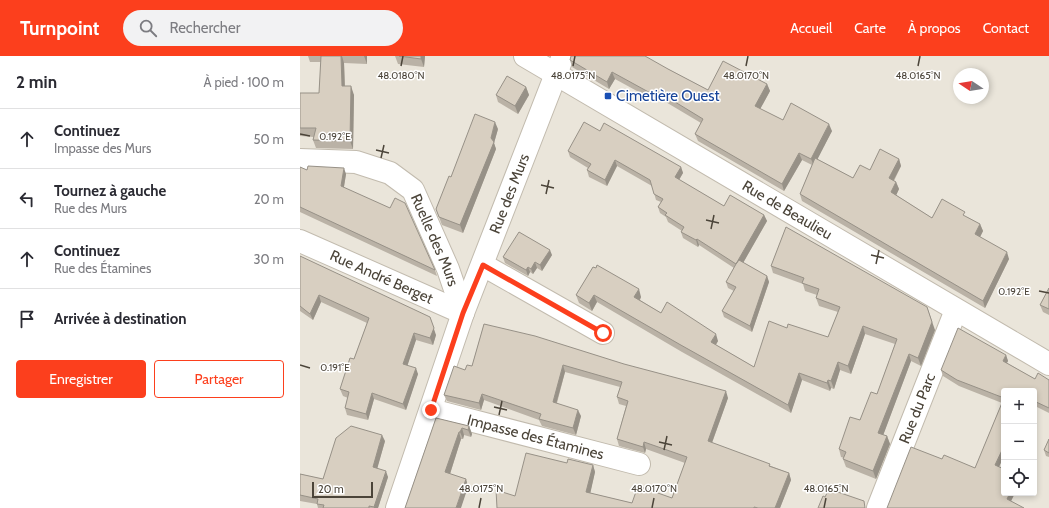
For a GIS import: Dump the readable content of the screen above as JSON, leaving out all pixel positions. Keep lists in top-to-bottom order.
{
  "streets": {
    "street": [
      "Rue des Murs",
      "Rue de Beaulieu",
      "Ruelle des Murs",
      "Rue André Berget",
      "Rue du Parc",
      "Impasse des Étamines"
    ]
  },
  "crossings": [
    ["Rue des Murs", "Rue de Beaulieu"],
    ["Rue des Murs", "Ruelle des Murs"],
    ["Rue des Murs", "Rue André Berget"],
    ["Rue des Murs", "Impasse des Étamines"],
    ["Rue de Beaulieu", "Rue du Parc"],
    ["Ruelle des Murs", "Rue André Berget"]
  ],
  "places": {
    "transit": ["Cimetière Ouest"]
  },
  "scale_bar": "20 m",
  "north": "left",
  "page": {
    "header": "Turnpoint",
    "search": "Rechercher",
    "nav": [
      "Accueil",
      "Carte",
      "À propos",
      "Contact"
    ],
    "heading": ["2 min", "À pied · 100 m"],
    "list": [
      ["Continuez", "Impasse des Murs", "50 m"],
      ["Tournez à gauche", "Rue des Murs", "20 m"],
      ["Continuez", "Rue des Étamines", "30 m"],
      "Arrivée à destination"
    ],
    "buttons": ["Enregistrer", "Partager"],
    "map_buttons": ["+", "−"],
    "scale": "20 m"
  },
  "coordinates": [
    "48.0180°N",
    "48.0175°N",
    "48.0170°N",
    "48.0165°N",
    "0.192°E",
    "0.191°E"
  ]
}
